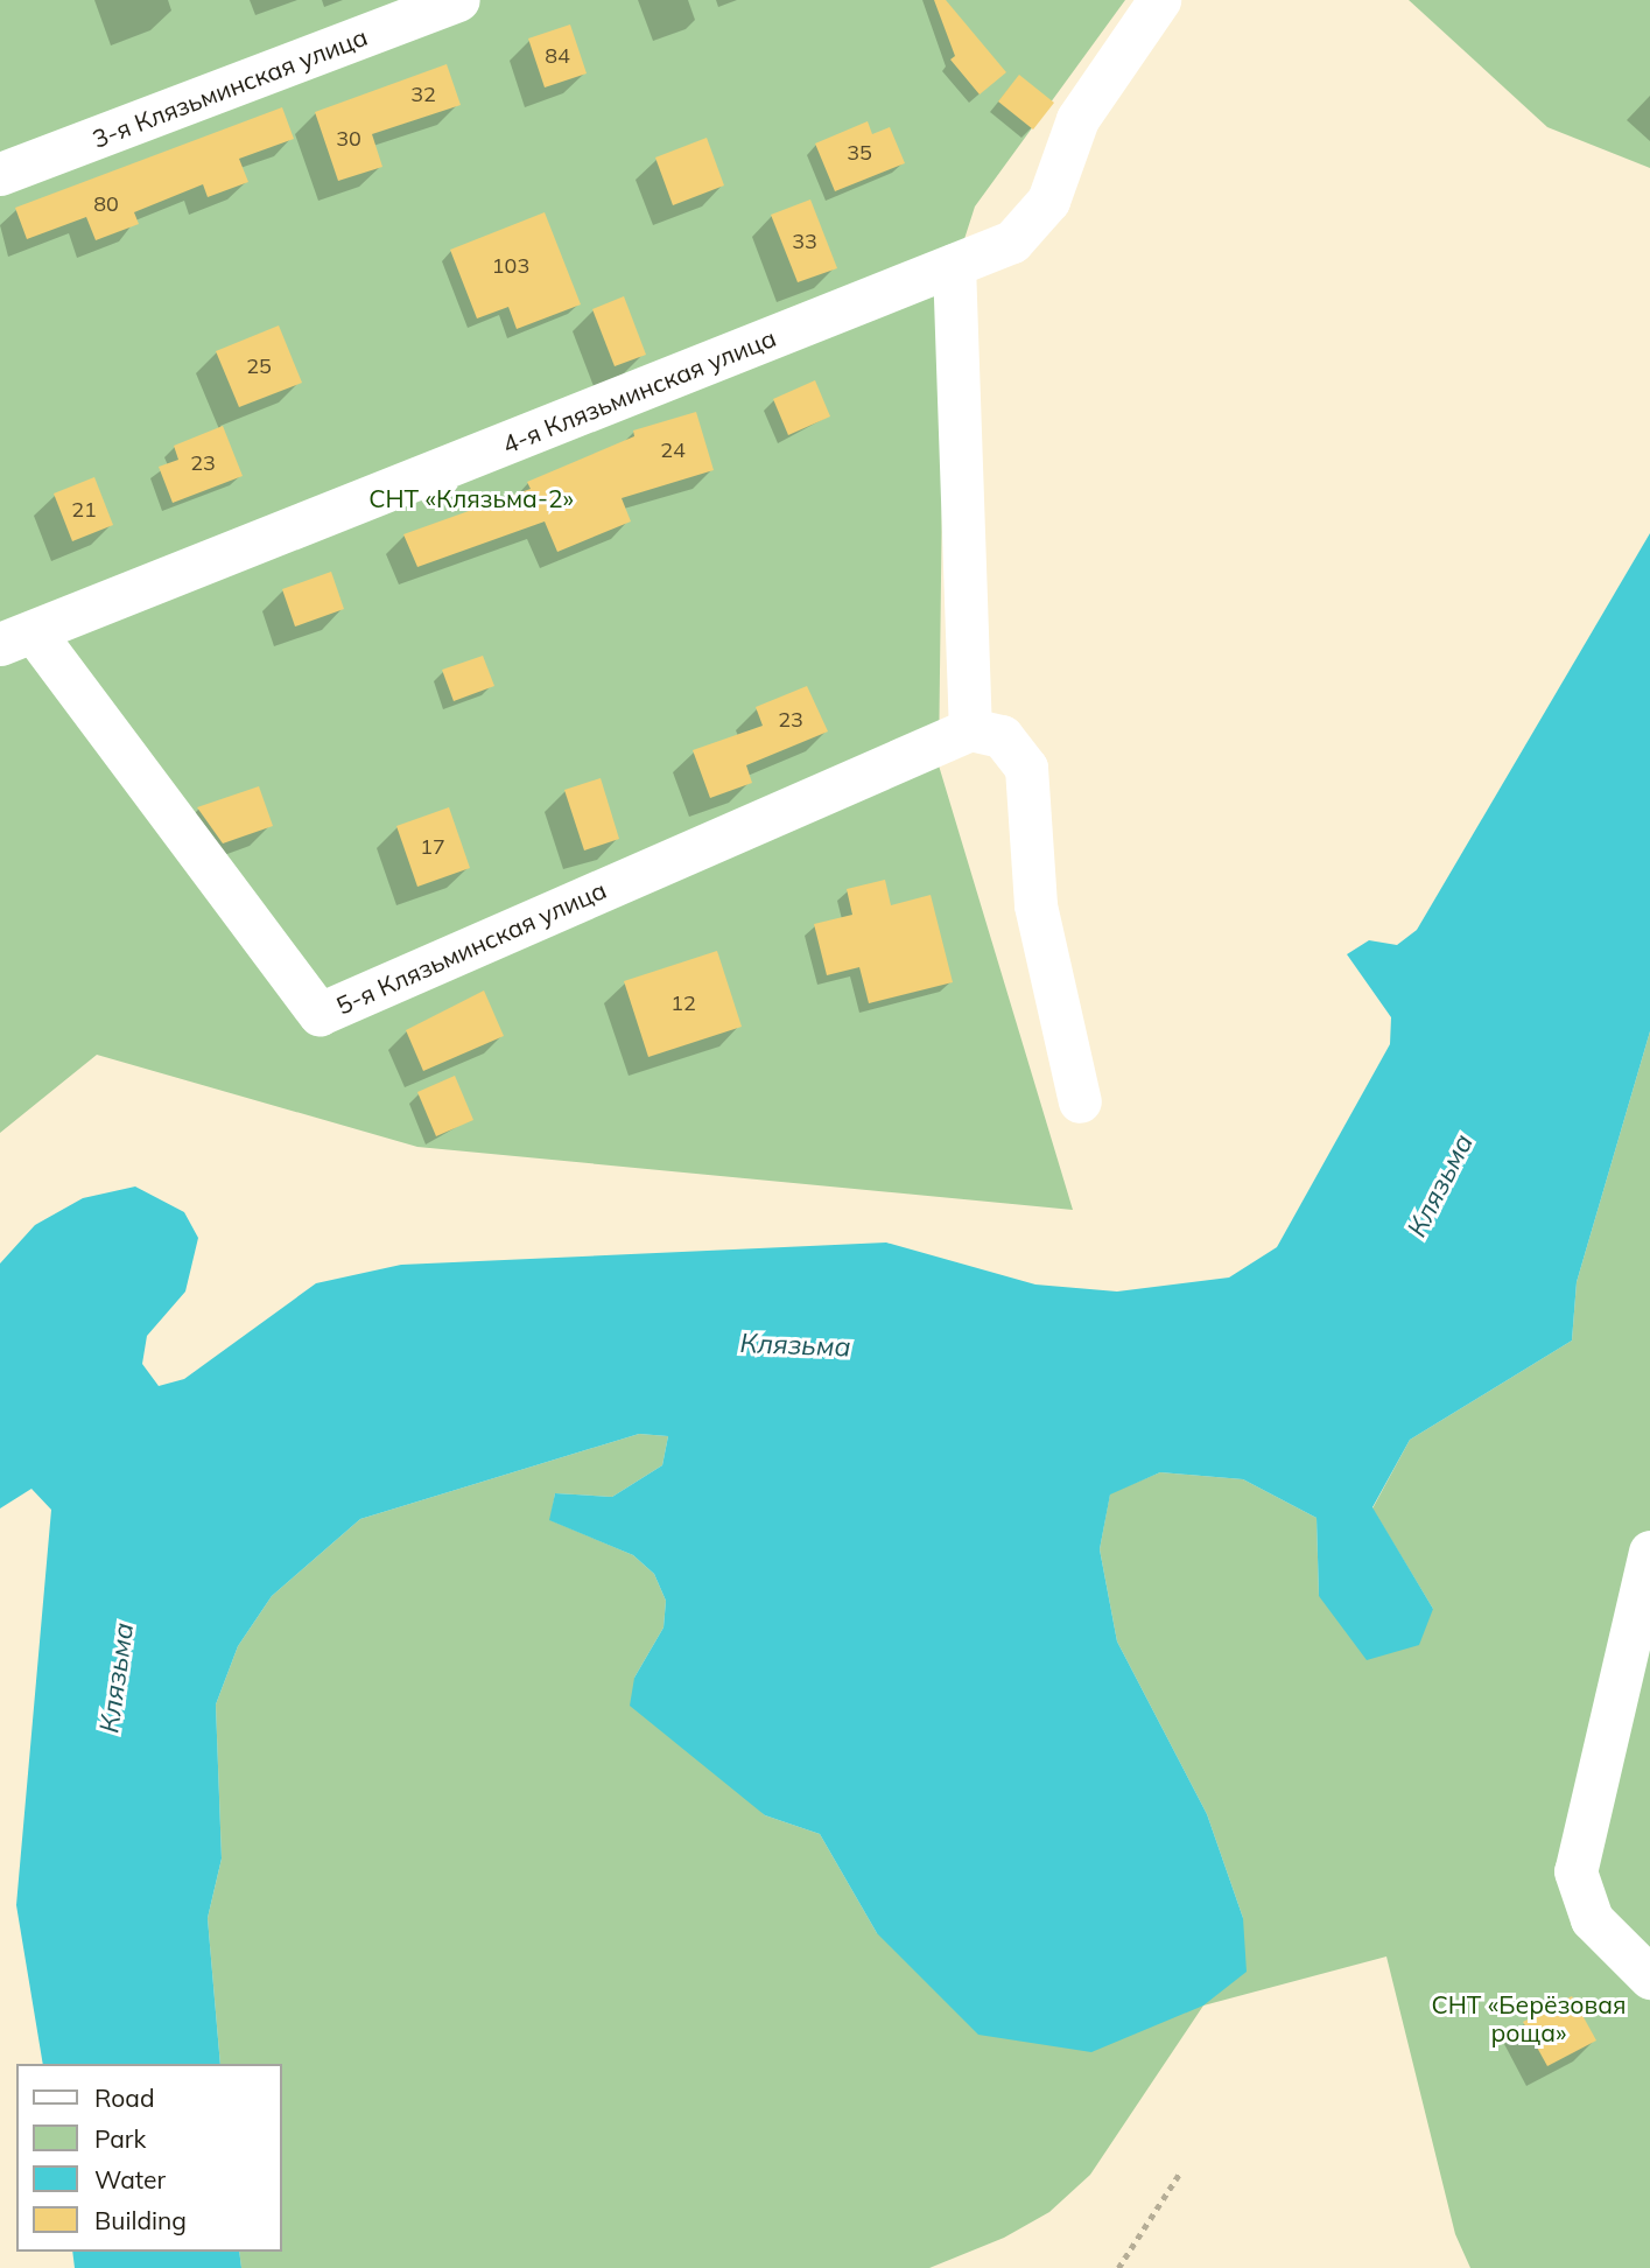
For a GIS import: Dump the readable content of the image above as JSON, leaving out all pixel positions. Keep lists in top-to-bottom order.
{
  "streets": {
    "street": ["3-я Клязьминская улица", "4-я Клязьминская улица", "5-я Клязьминская улица"]
  },
  "crossings": [
    ["4-я Клязьминская улица", "5-я Клязьминская улица"]
  ],
  "water": ["Клязьма"],
  "parks": ["СНТ «Клязьма-2»", "СНТ «Берёзовая роща»"],
  "house_numbers": [
    "84",
    "32",
    "30",
    "35",
    "80",
    "33",
    "103",
    "25",
    "24",
    "23",
    "21",
    "23",
    "17",
    "12"
  ],
  "legend": [
    "Road",
    "Park",
    "Water",
    "Building"
  ]
}
